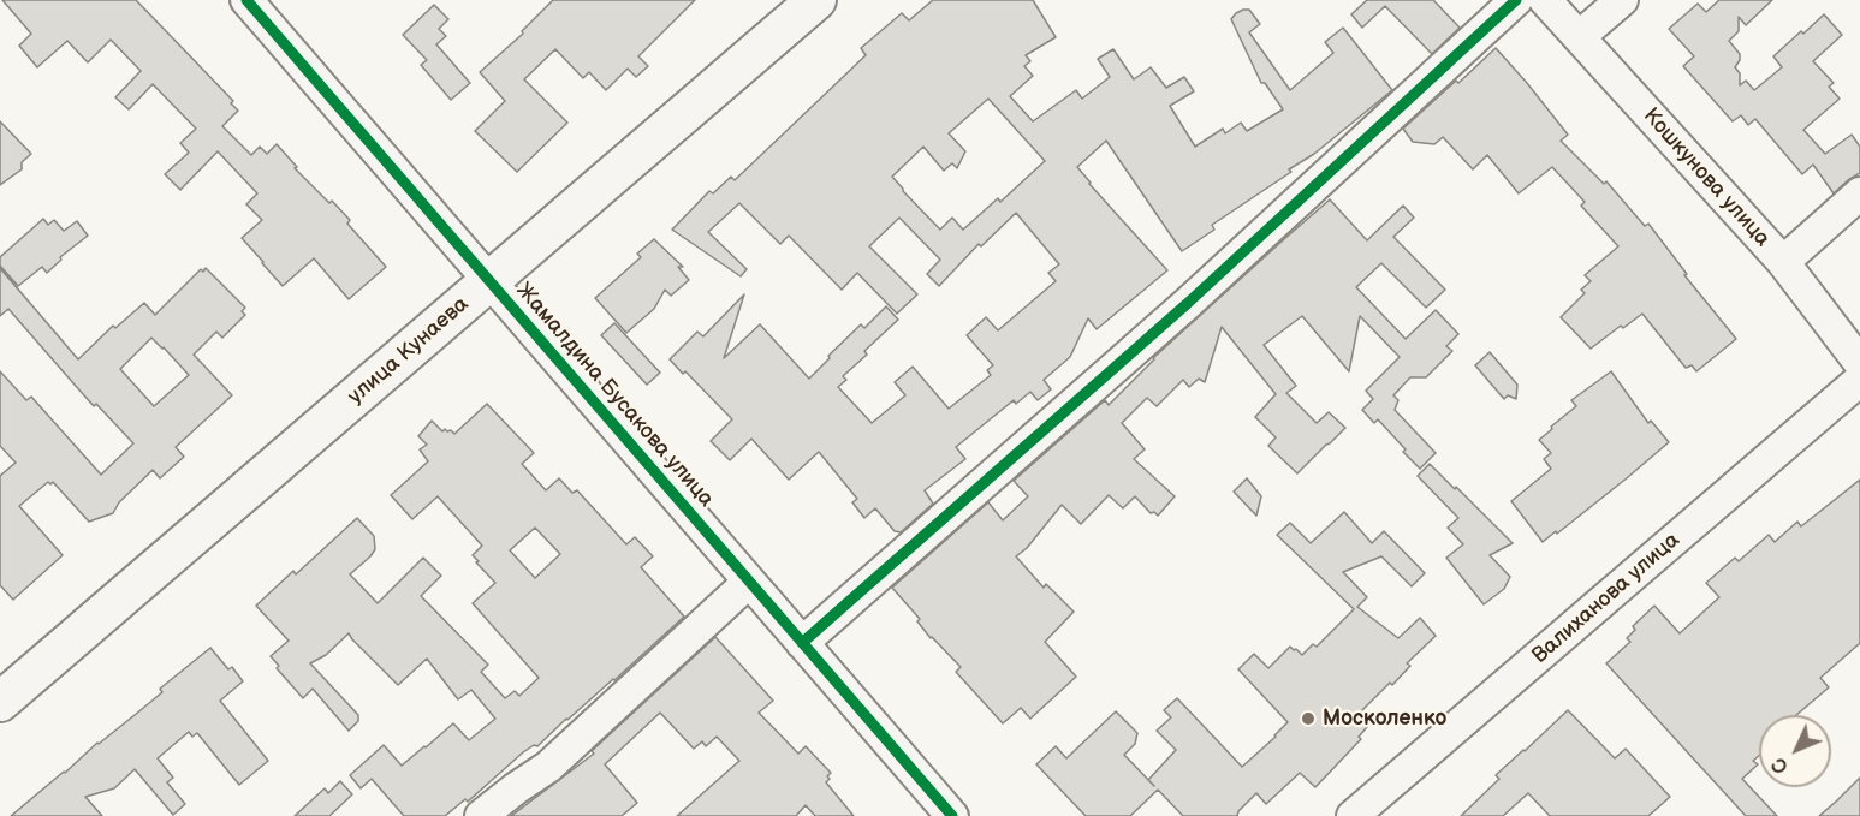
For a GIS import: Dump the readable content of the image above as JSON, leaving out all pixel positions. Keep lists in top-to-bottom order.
{
  "streets": {
    "main road": ["улица Кунаева"],
    "street": ["Кошкунова улица", "Жамалдина Бусакова улица", "Валиханова улица"]
  },
  "crossings": [
    ["улица Кунаева", "Жамалдина Бусакова улица"]
  ],
  "places": ["Москоленко"],
  "north": "bottom left"
}
